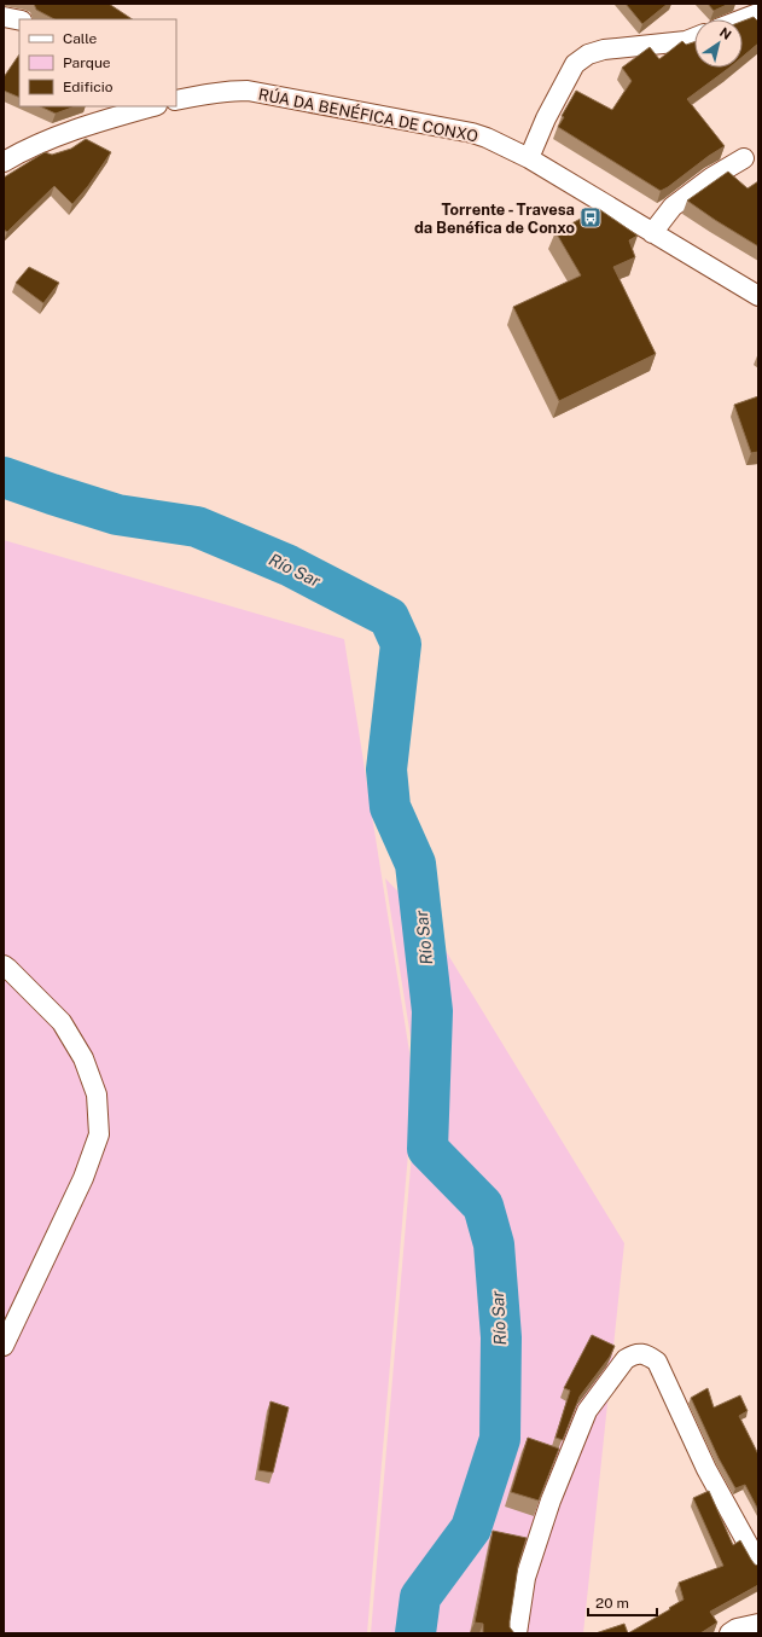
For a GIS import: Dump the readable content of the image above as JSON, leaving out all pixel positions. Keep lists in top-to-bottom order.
{
  "streets": {
    "street": ["RÚA DA BENÉFICA DE CONXO"]
  },
  "water": ["Río Sar"],
  "places": {
    "bus stop": ["Torrente - Travesa da Benéfica de Conxo"]
  },
  "legend": ["Calle", "Parque", "Edificio"],
  "scale_bar": "20 m",
  "north": "top right"
}
